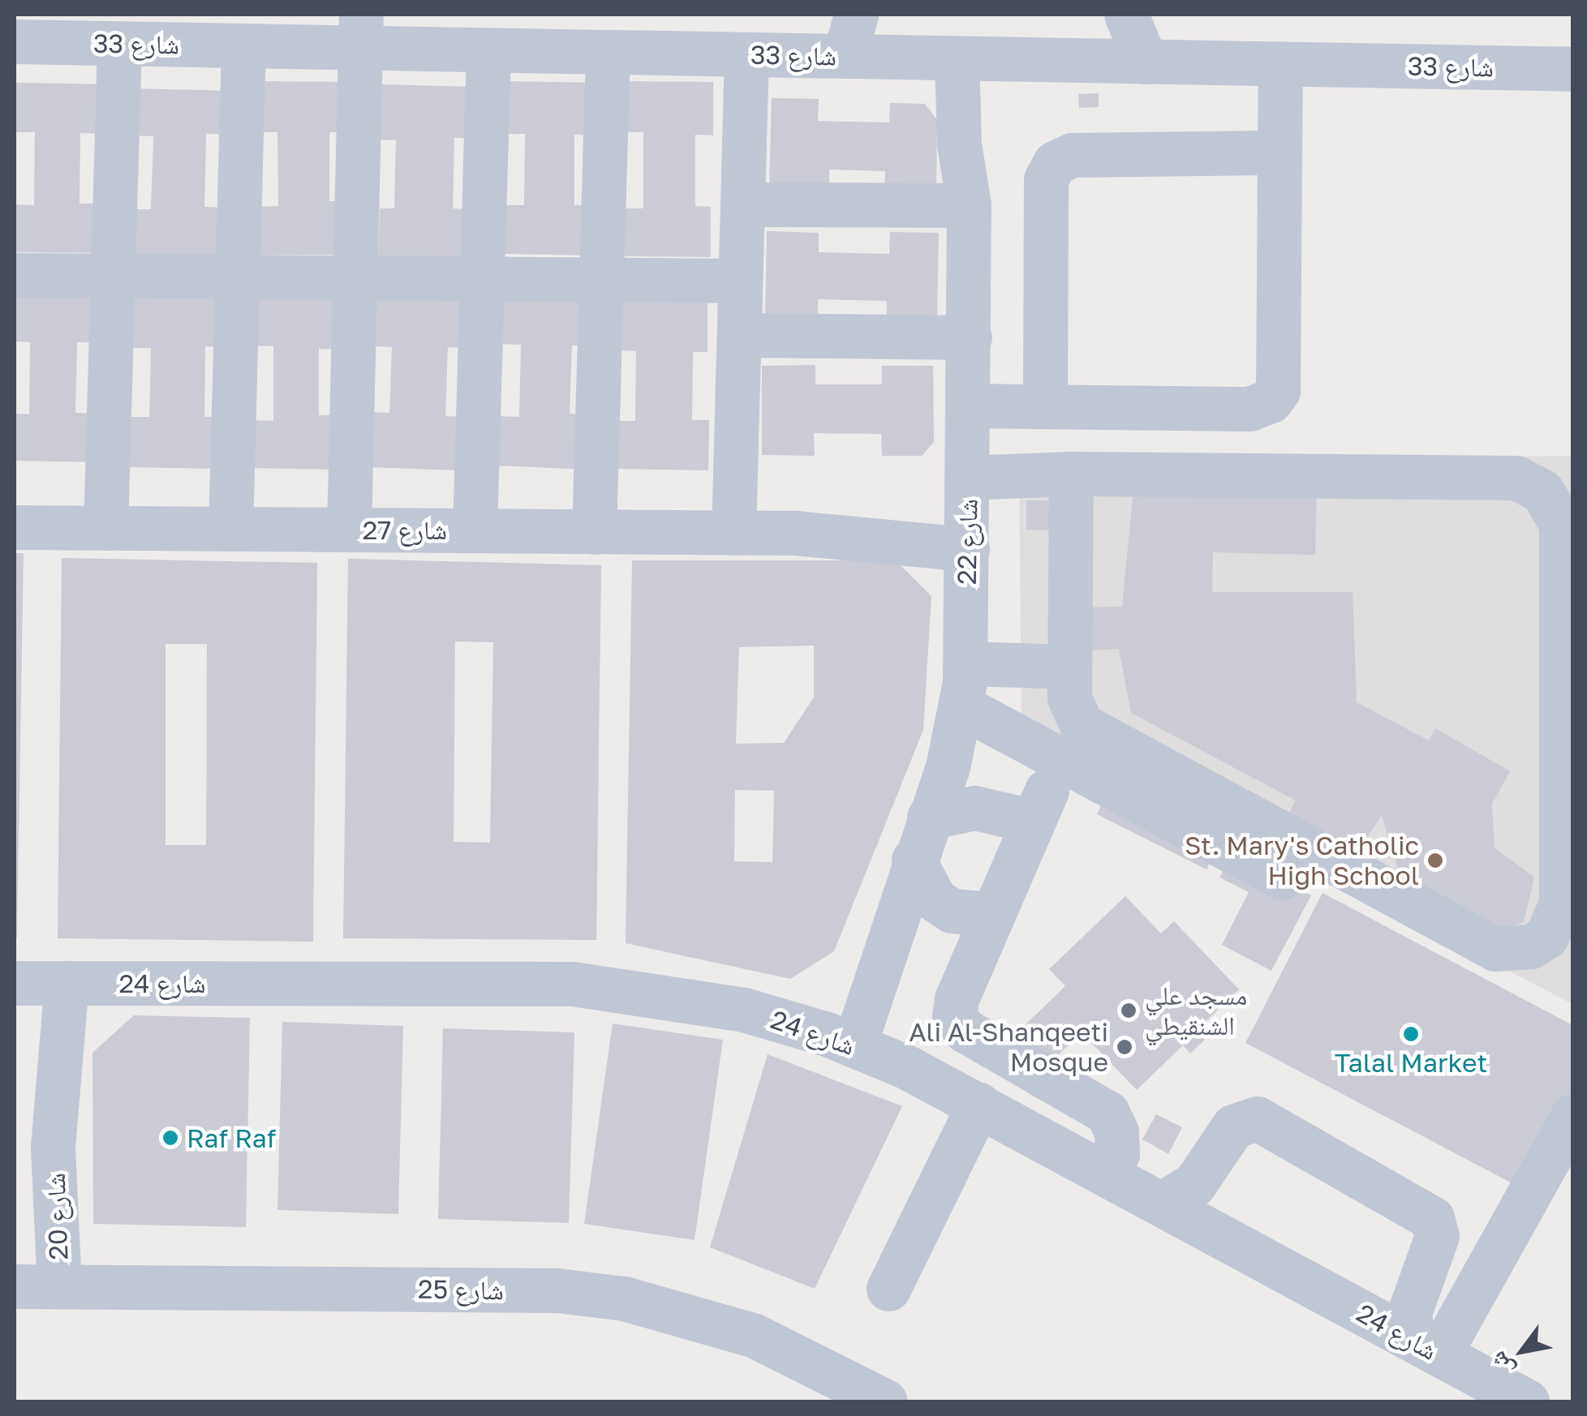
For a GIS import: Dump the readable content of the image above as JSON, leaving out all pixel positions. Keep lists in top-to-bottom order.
{
  "streets": {
    "street": [
      "شارع 33",
      "شارع 27",
      "شارع 22",
      "شارع 24",
      "شارع 20",
      "شارع 25"
    ]
  },
  "crossings": [
    ["شارع 33", "شارع 22"],
    ["شارع 27", "شارع 22"],
    ["شارع 22", "شارع 24"],
    ["شارع 24", "شارع 20"],
    ["شارع 20", "شارع 25"]
  ],
  "places": [
    "St. Mary's Catholic High School",
    "مسجد علي الشنقيطي",
    "Talal Market",
    "Ali Al-Shanqeeti Mosque",
    "Raf Raf"
  ],
  "north": "bottom left"
}
